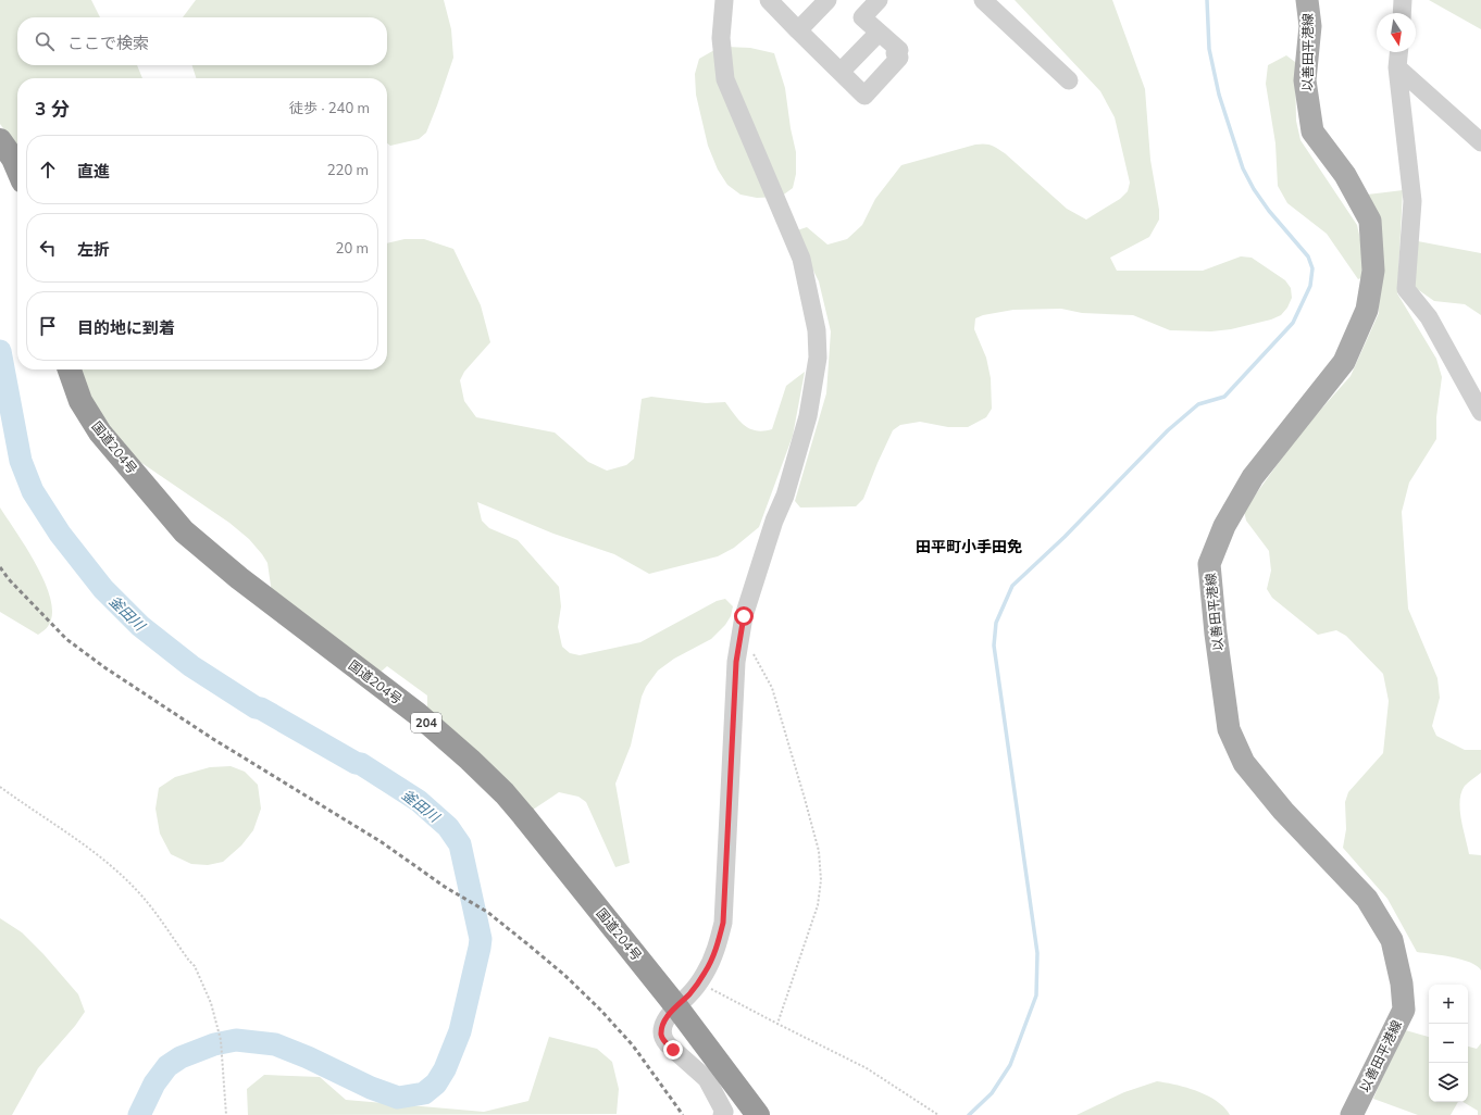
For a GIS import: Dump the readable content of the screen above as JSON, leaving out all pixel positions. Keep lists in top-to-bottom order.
{
  "streets": {
    "highway": ["国道204号", "204"],
    "main road": ["以善田平港線"]
  },
  "districts": ["田平町小手田免"],
  "water": ["釜田川"],
  "north": "bottom",
  "page": {
    "search": "ここで検索",
    "heading": ["3 分", "徒歩 · 240 m"],
    "list": [
      ["直進", "220 m"],
      ["左折", "20 m"],
      "目的地に到着"
    ],
    "map_buttons": ["+", "−"]
  }
}
